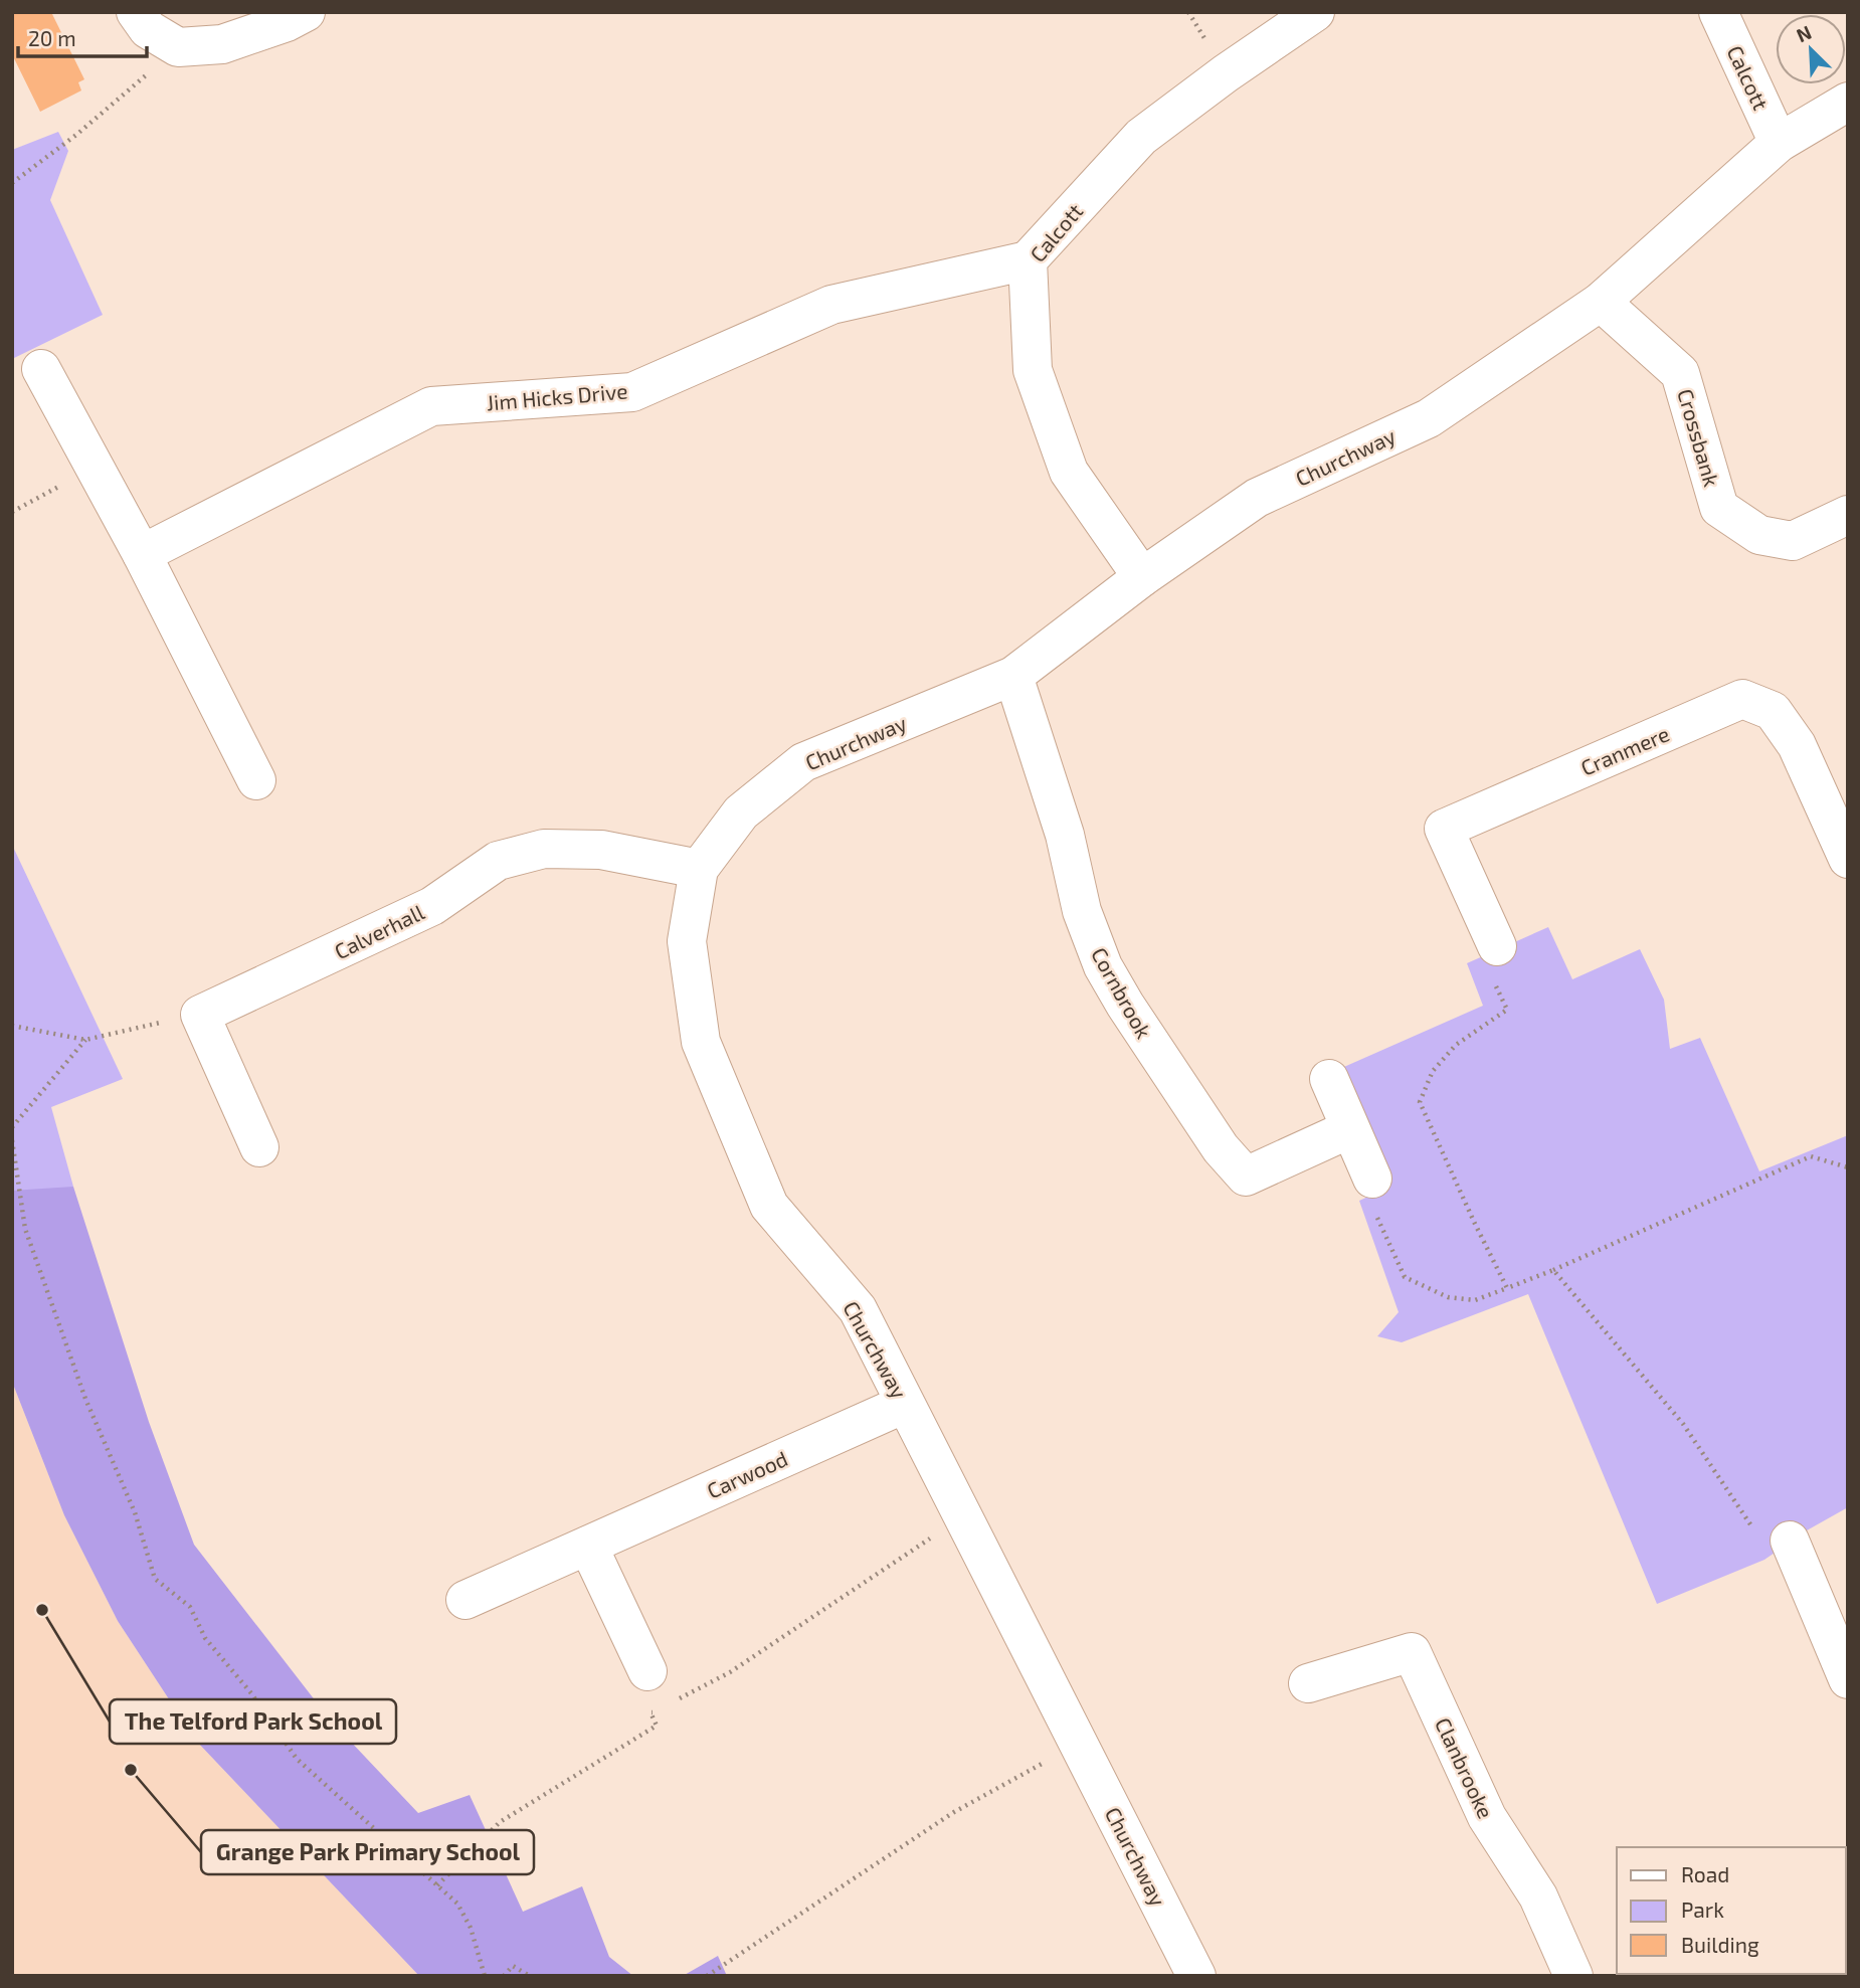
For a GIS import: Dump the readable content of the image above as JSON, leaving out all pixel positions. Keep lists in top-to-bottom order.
{
  "streets": {
    "street": [
      "Calcott",
      "Jim Hicks Drive",
      "Crossbank",
      "Churchway",
      "Cranmere",
      "Calverhall",
      "Cornbrook",
      "Carwood",
      "Clanbrooke"
    ]
  },
  "crossings": [
    ["Calcott", "Jim Hicks Drive"],
    ["Calcott", "Churchway"],
    ["Crossbank", "Churchway"],
    ["Churchway", "Calverhall"],
    ["Churchway", "Cornbrook"],
    ["Churchway", "Carwood"]
  ],
  "places": ["The Telford Park School", "Grange Park Primary School"],
  "legend": ["Road", "Park", "Building"],
  "scale_bar": "20 m",
  "north": "top left"
}
